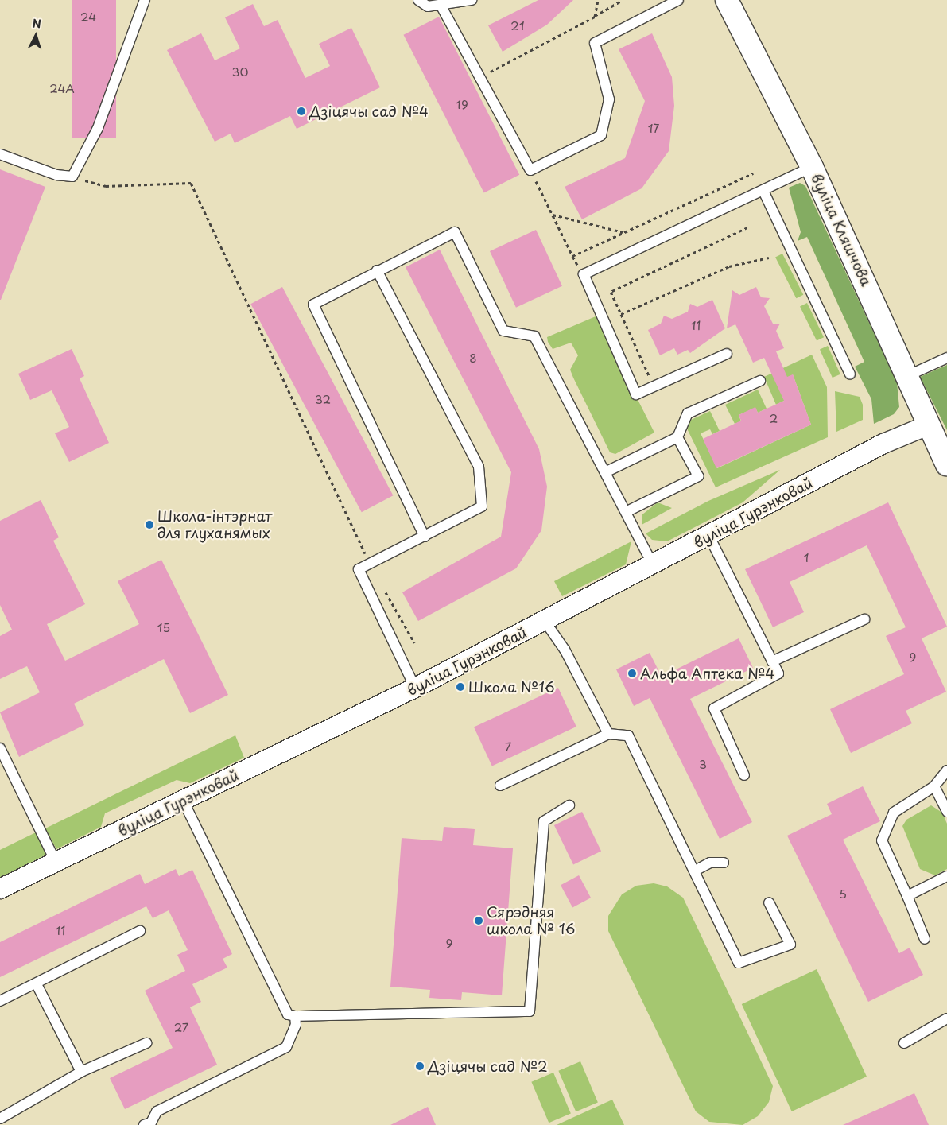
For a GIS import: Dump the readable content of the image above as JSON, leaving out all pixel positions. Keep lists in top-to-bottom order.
{
  "streets": {
    "street": ["вуліца Кляшчова", "вуліца Гурэнковай"]
  },
  "crossings": [
    ["вуліца Кляшчова", "вуліца Гурэнковай"]
  ],
  "places": [
    "Дзіцячы сад №4",
    "Школа-інтэрнат для глуханямых",
    "Альфа Аптека №4",
    "Школа №16",
    "Сярэдняя школа № 16",
    "Дзіцячы сад №2"
  ],
  "house_numbers": [
    "24",
    "21",
    "30",
    "24А",
    "19",
    "17",
    "11",
    "8",
    "32",
    "2",
    "1",
    "15",
    "9",
    "7",
    "3",
    "5",
    "11",
    "9",
    "27"
  ],
  "north": "top"
}
